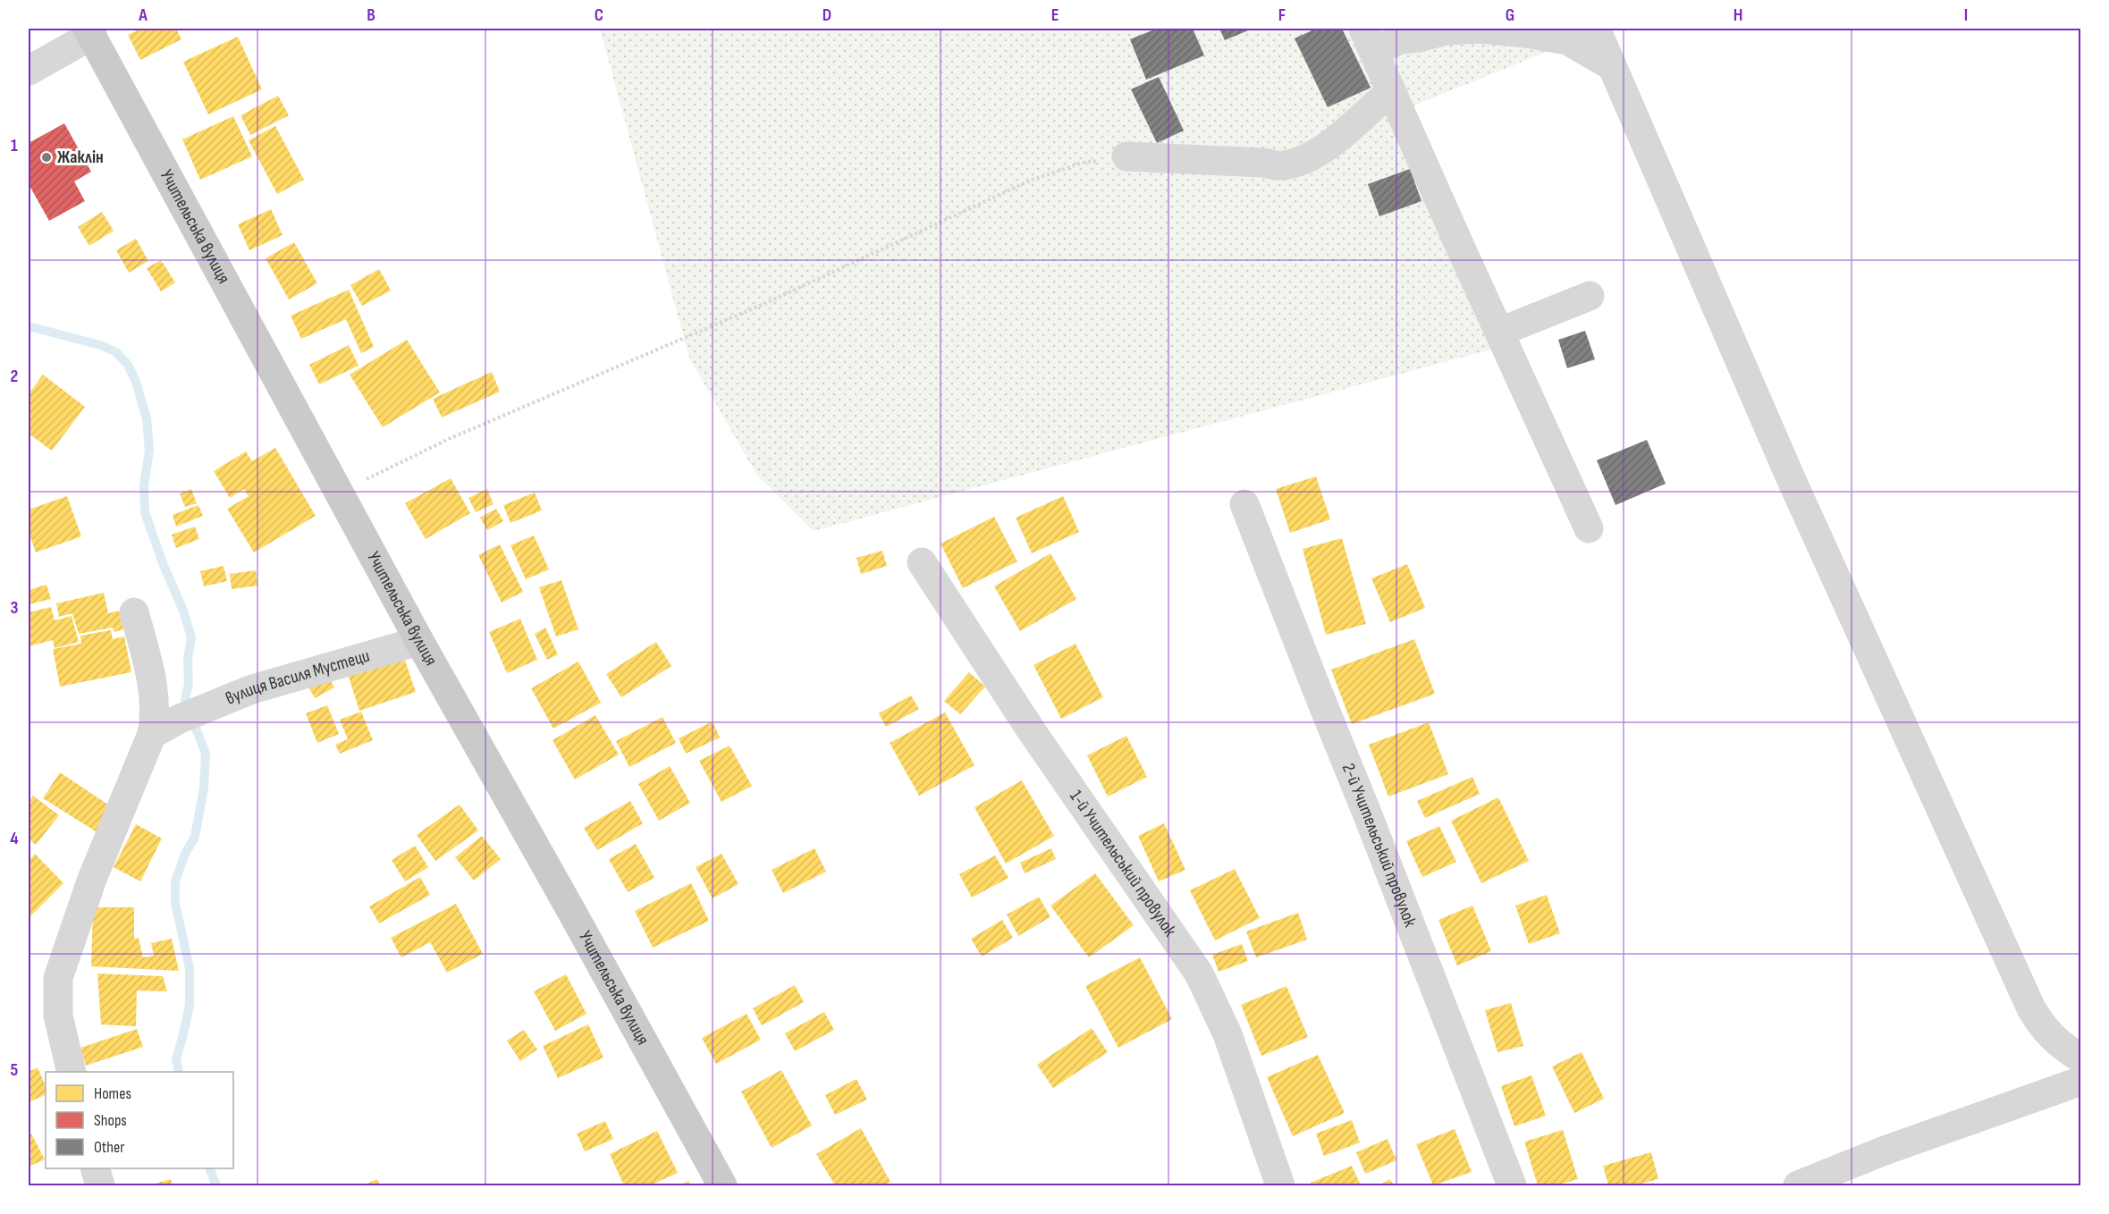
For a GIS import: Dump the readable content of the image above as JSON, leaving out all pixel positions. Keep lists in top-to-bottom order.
{
  "streets": {
    "main road": ["Учительська вулиця"],
    "street": ["вулиця Василя Мустеци", "2-й Учительський провулок", "1-й Учительський провулок"]
  },
  "crossings": [
    ["Учительська вулиця", "вулиця Василя Мустеци"]
  ],
  "places": ["Жаклін"],
  "legend": ["Homes", "Shops", "Other"],
  "grid": {
    "columns": [
      "A",
      "B",
      "C",
      "D",
      "E",
      "F",
      "G",
      "H",
      "I"
    ],
    "rows": [
      "1",
      "2",
      "3",
      "4",
      "5"
    ]
  }
}
